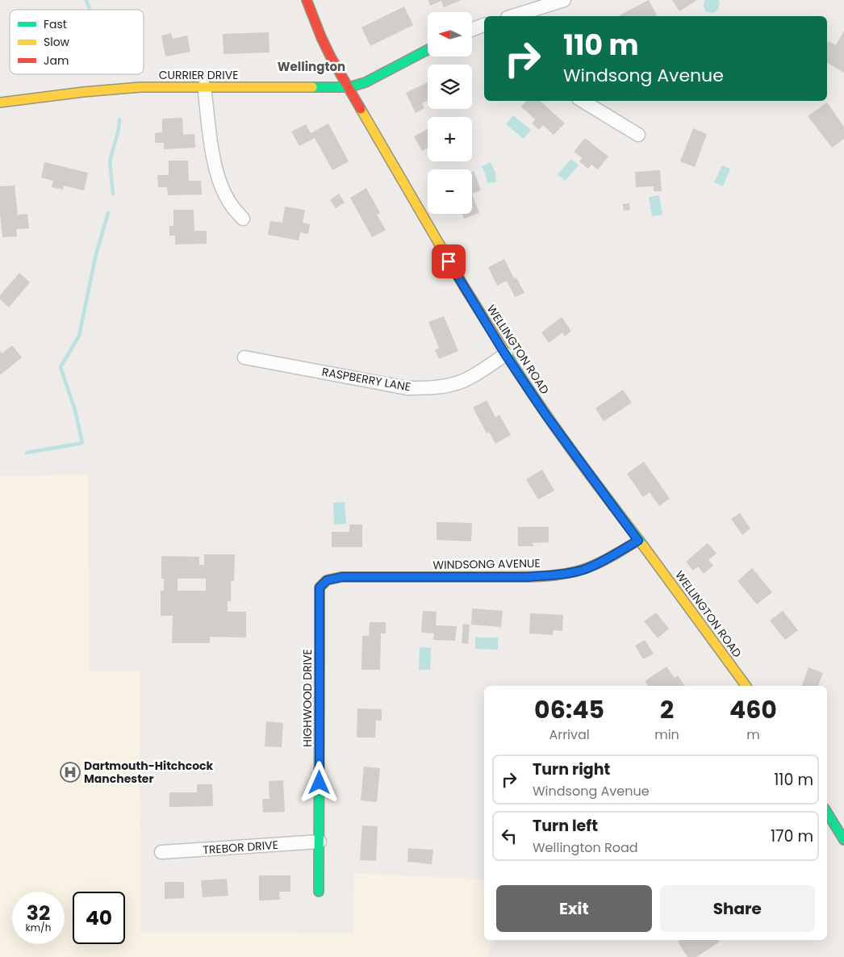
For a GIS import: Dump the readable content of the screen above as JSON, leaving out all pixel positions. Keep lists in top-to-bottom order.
{
  "streets": {
    "street": [
      "CURRIER DRIVE",
      "WELLINGTON ROAD",
      "RASPBERRY LANE",
      "WINDSONG AVENUE",
      "HIGHWOOD DRIVE",
      "TREBOR DRIVE"
    ]
  },
  "crossings": [
    ["CURRIER DRIVE", "WELLINGTON ROAD"],
    ["WELLINGTON ROAD", "RASPBERRY LANE"],
    ["WELLINGTON ROAD", "WINDSONG AVENUE"],
    ["WINDSONG AVENUE", "HIGHWOOD DRIVE"],
    ["HIGHWOOD DRIVE", "TREBOR DRIVE"]
  ],
  "districts": ["Wellington"],
  "places": {
    "hospital": ["Dartmouth-Hitchcock Manchester"]
  },
  "legend": ["Fast", "Slow", "Jam"],
  "north": "left",
  "page": {
    "map_buttons": ["+", "−"],
    "turn": ["110 m", "Windsong Avenue"],
    "eta": [
      "06:45",
      "Arrival",
      "2",
      "min",
      "460",
      "m"
    ],
    "list": [
      {
        "name": "Turn right",
        "note": "Windsong Avenue",
        "value": "110 m"
      },
      {
        "name": "Turn left",
        "note": "Wellington Road",
        "value": "170 m"
      }
    ],
    "buttons": ["Exit", "Share"],
    "speed": "32 km/h",
    "limit": "40"
  }
}
